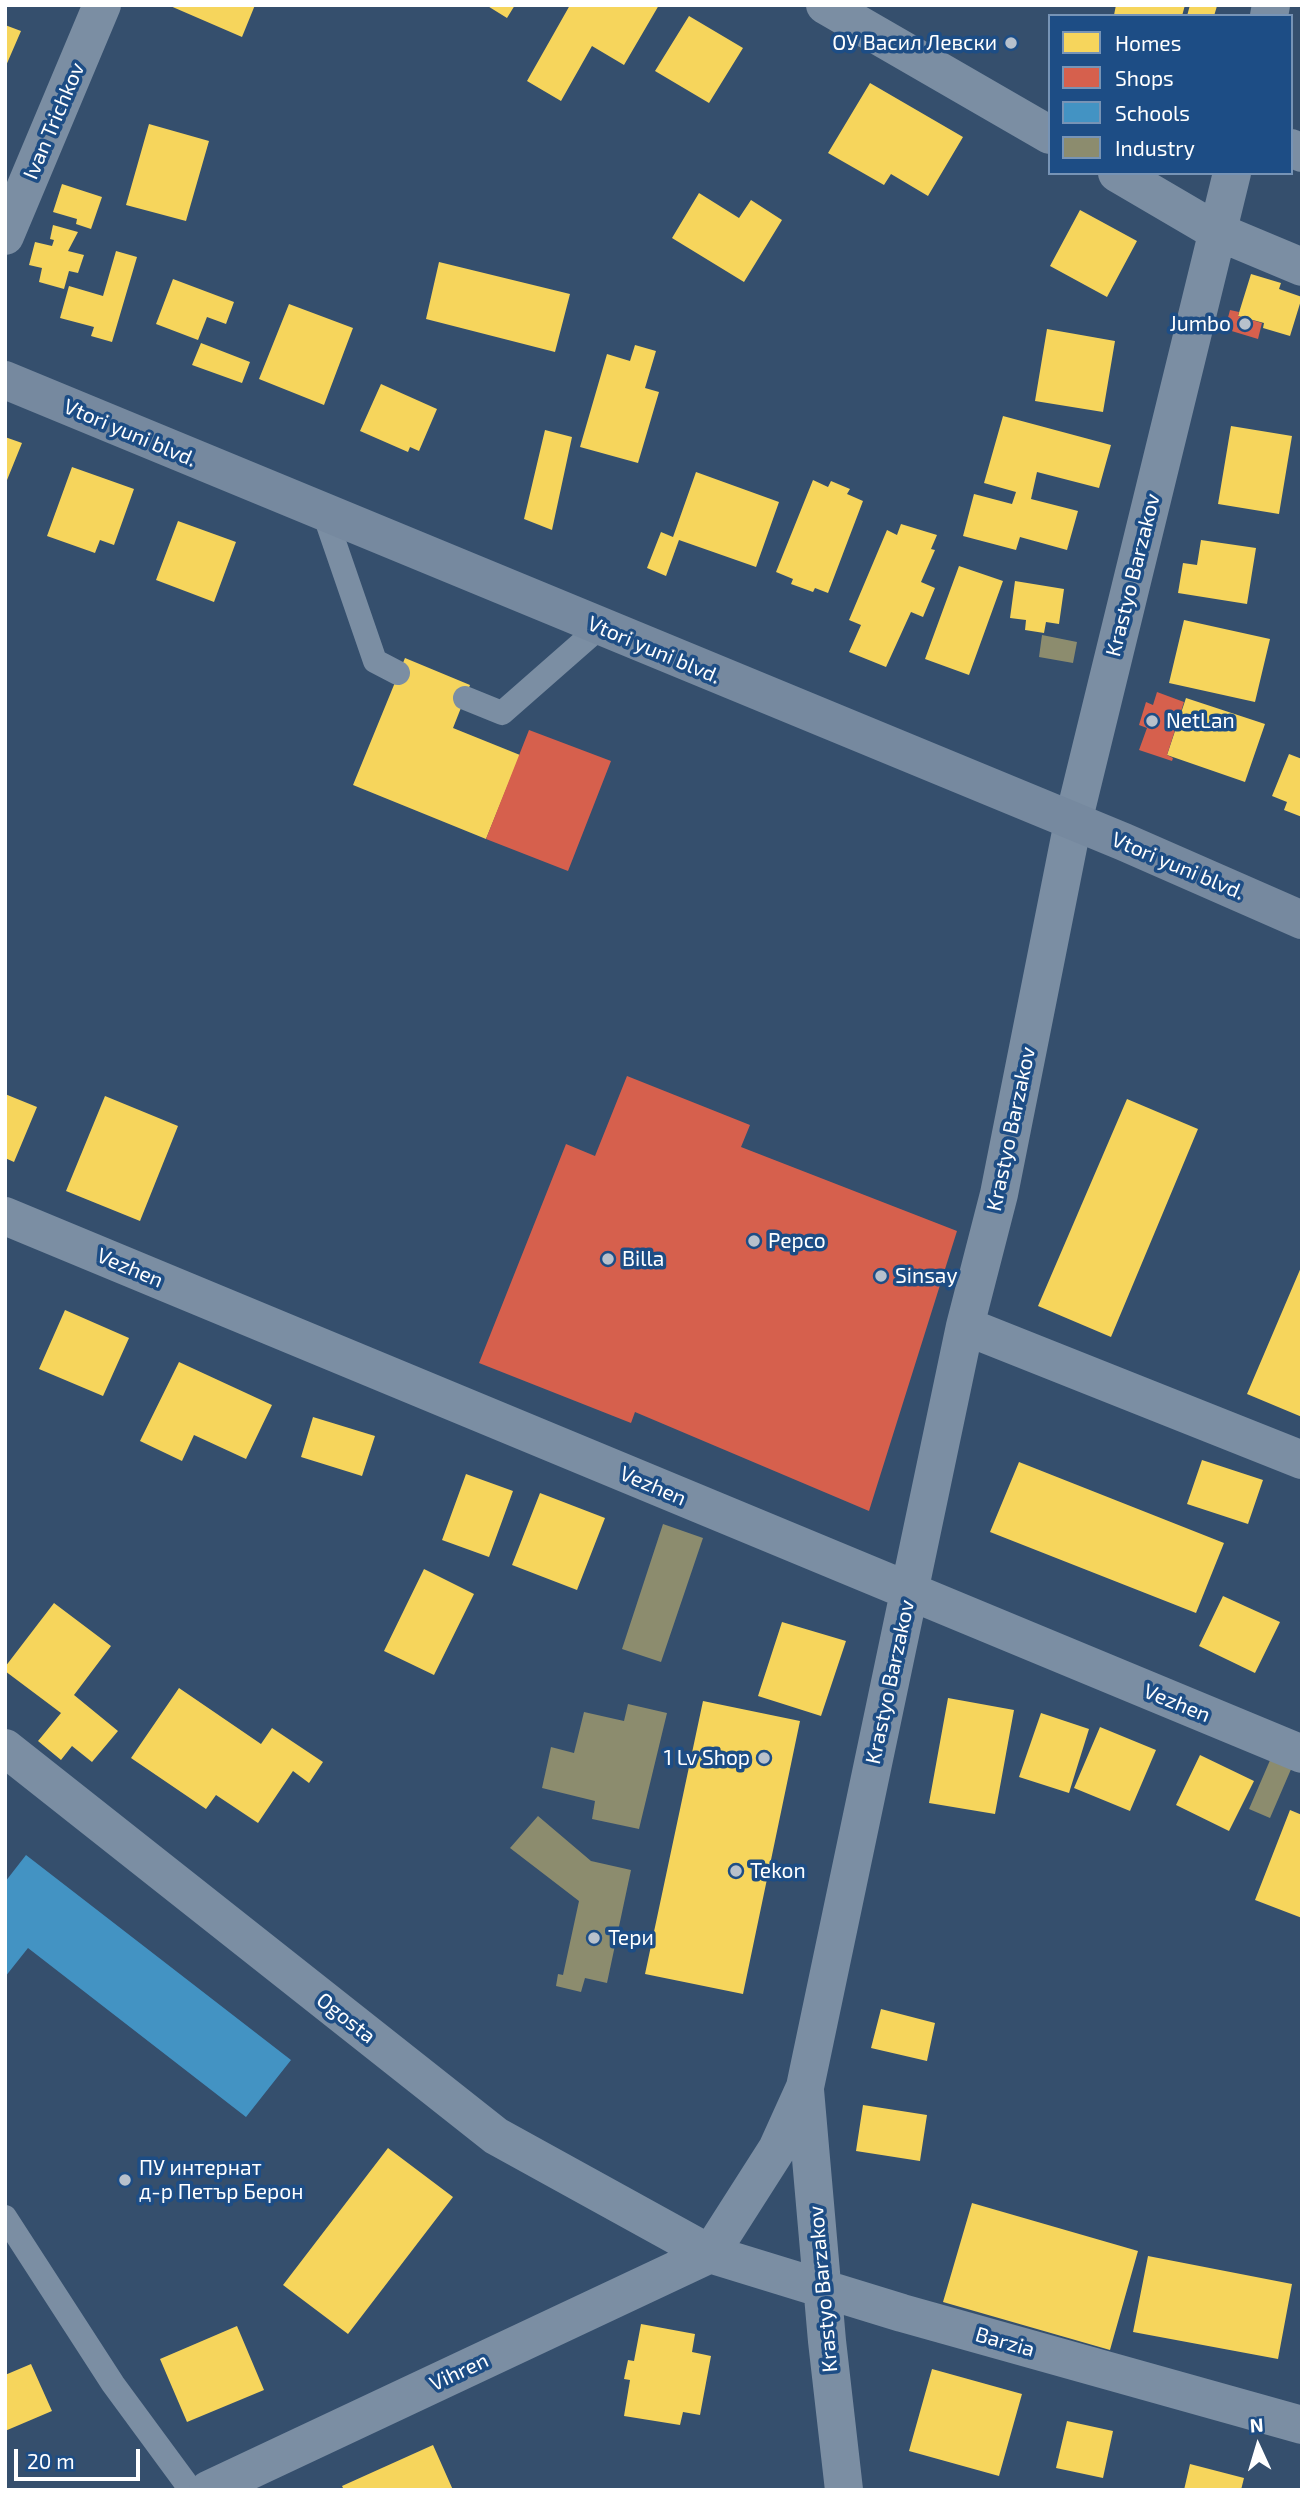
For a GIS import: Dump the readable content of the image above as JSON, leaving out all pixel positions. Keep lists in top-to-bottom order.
{
  "streets": {
    "street": [
      "Ivan Trichkov",
      "Vtori yuni blvd.",
      "Krastyo Barzakov",
      "Vezhen",
      "Ogosta",
      "Barzia",
      "Vihren"
    ]
  },
  "crossings": [
    ["Vtori yuni blvd.", "Krastyo Barzakov"],
    ["Krastyo Barzakov", "Vezhen"],
    ["Krastyo Barzakov", "Ogosta"],
    ["Krastyo Barzakov", "Barzia"],
    ["Krastyo Barzakov", "Vihren"],
    ["Ogosta", "Barzia"],
    ["Ogosta", "Vihren"],
    ["Barzia", "Vihren"]
  ],
  "places": [
    "ОУ Васил Левски",
    "Jumbo",
    "NetLan",
    "Pepco",
    "Billa",
    "Sinsay",
    "1 Lv Shop",
    "Tekon",
    "Тери",
    "ПУ интернат д-р Петър Берон"
  ],
  "legend": [
    "Homes",
    "Shops",
    "Schools",
    "Industry"
  ],
  "scale_bar": "20 m",
  "north": "top"
}
